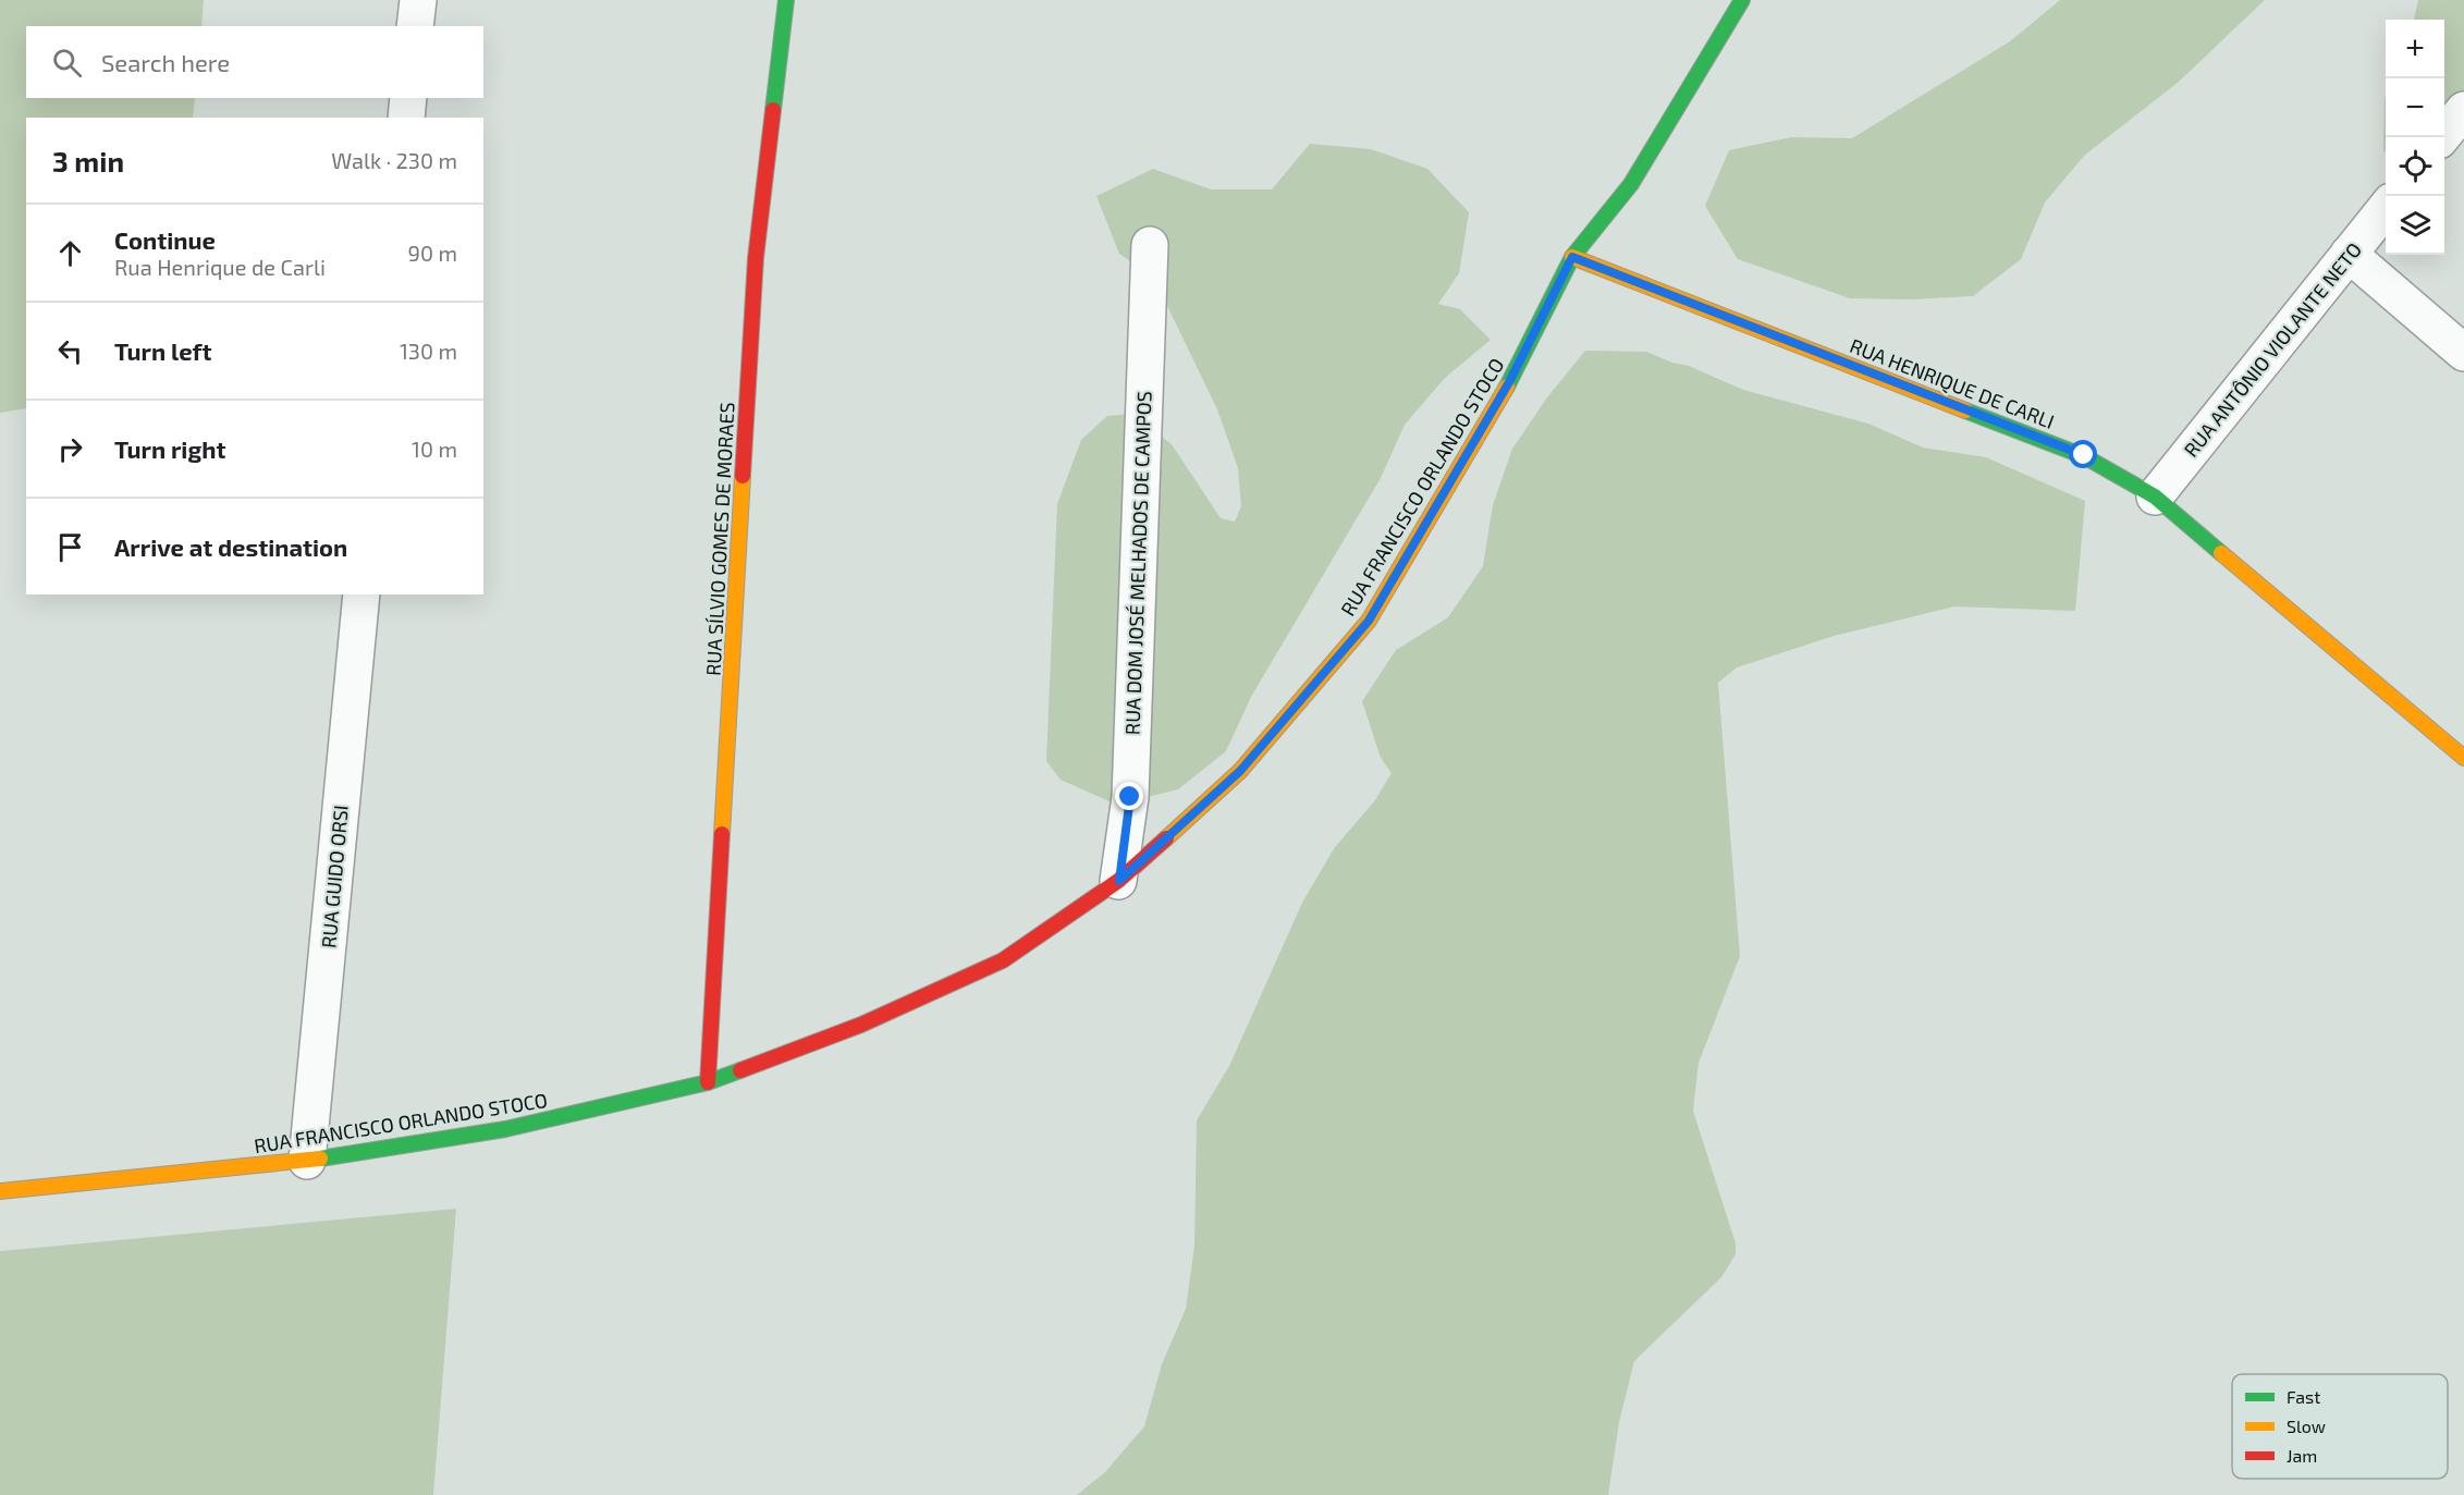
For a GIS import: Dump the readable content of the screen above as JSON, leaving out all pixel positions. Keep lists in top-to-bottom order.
{
  "streets": {
    "street": [
      "RUA ANTÔNIO VIOLANTE NETO",
      "RUA HENRIQUE DE CARLI",
      "RUA FRANCISCO ORLANDO STOCO",
      "RUA SÍLVIO GOMES DE MORAES",
      "RUA DOM JOSÉ MELHADOS DE CAMPOS",
      "RUA GUIDO ORSI"
    ]
  },
  "crossings": [
    ["RUA ANTÔNIO VIOLANTE NETO", "RUA HENRIQUE DE CARLI"],
    ["RUA HENRIQUE DE CARLI", "RUA FRANCISCO ORLANDO STOCO"],
    ["RUA FRANCISCO ORLANDO STOCO", "RUA SÍLVIO GOMES DE MORAES"],
    ["RUA FRANCISCO ORLANDO STOCO", "RUA DOM JOSÉ MELHADOS DE CAMPOS"],
    ["RUA FRANCISCO ORLANDO STOCO", "RUA GUIDO ORSI"]
  ],
  "legend": ["Fast", "Slow", "Jam"],
  "page": {
    "map_buttons": ["+", "−"],
    "search": "Search here",
    "heading": ["3 min", "Walk · 230 m"],
    "list": [
      ["Continue", "Rua Henrique de Carli", "90 m"],
      ["Turn left", "130 m"],
      ["Turn right", "10 m"],
      "Arrive at destination"
    ]
  }
}
